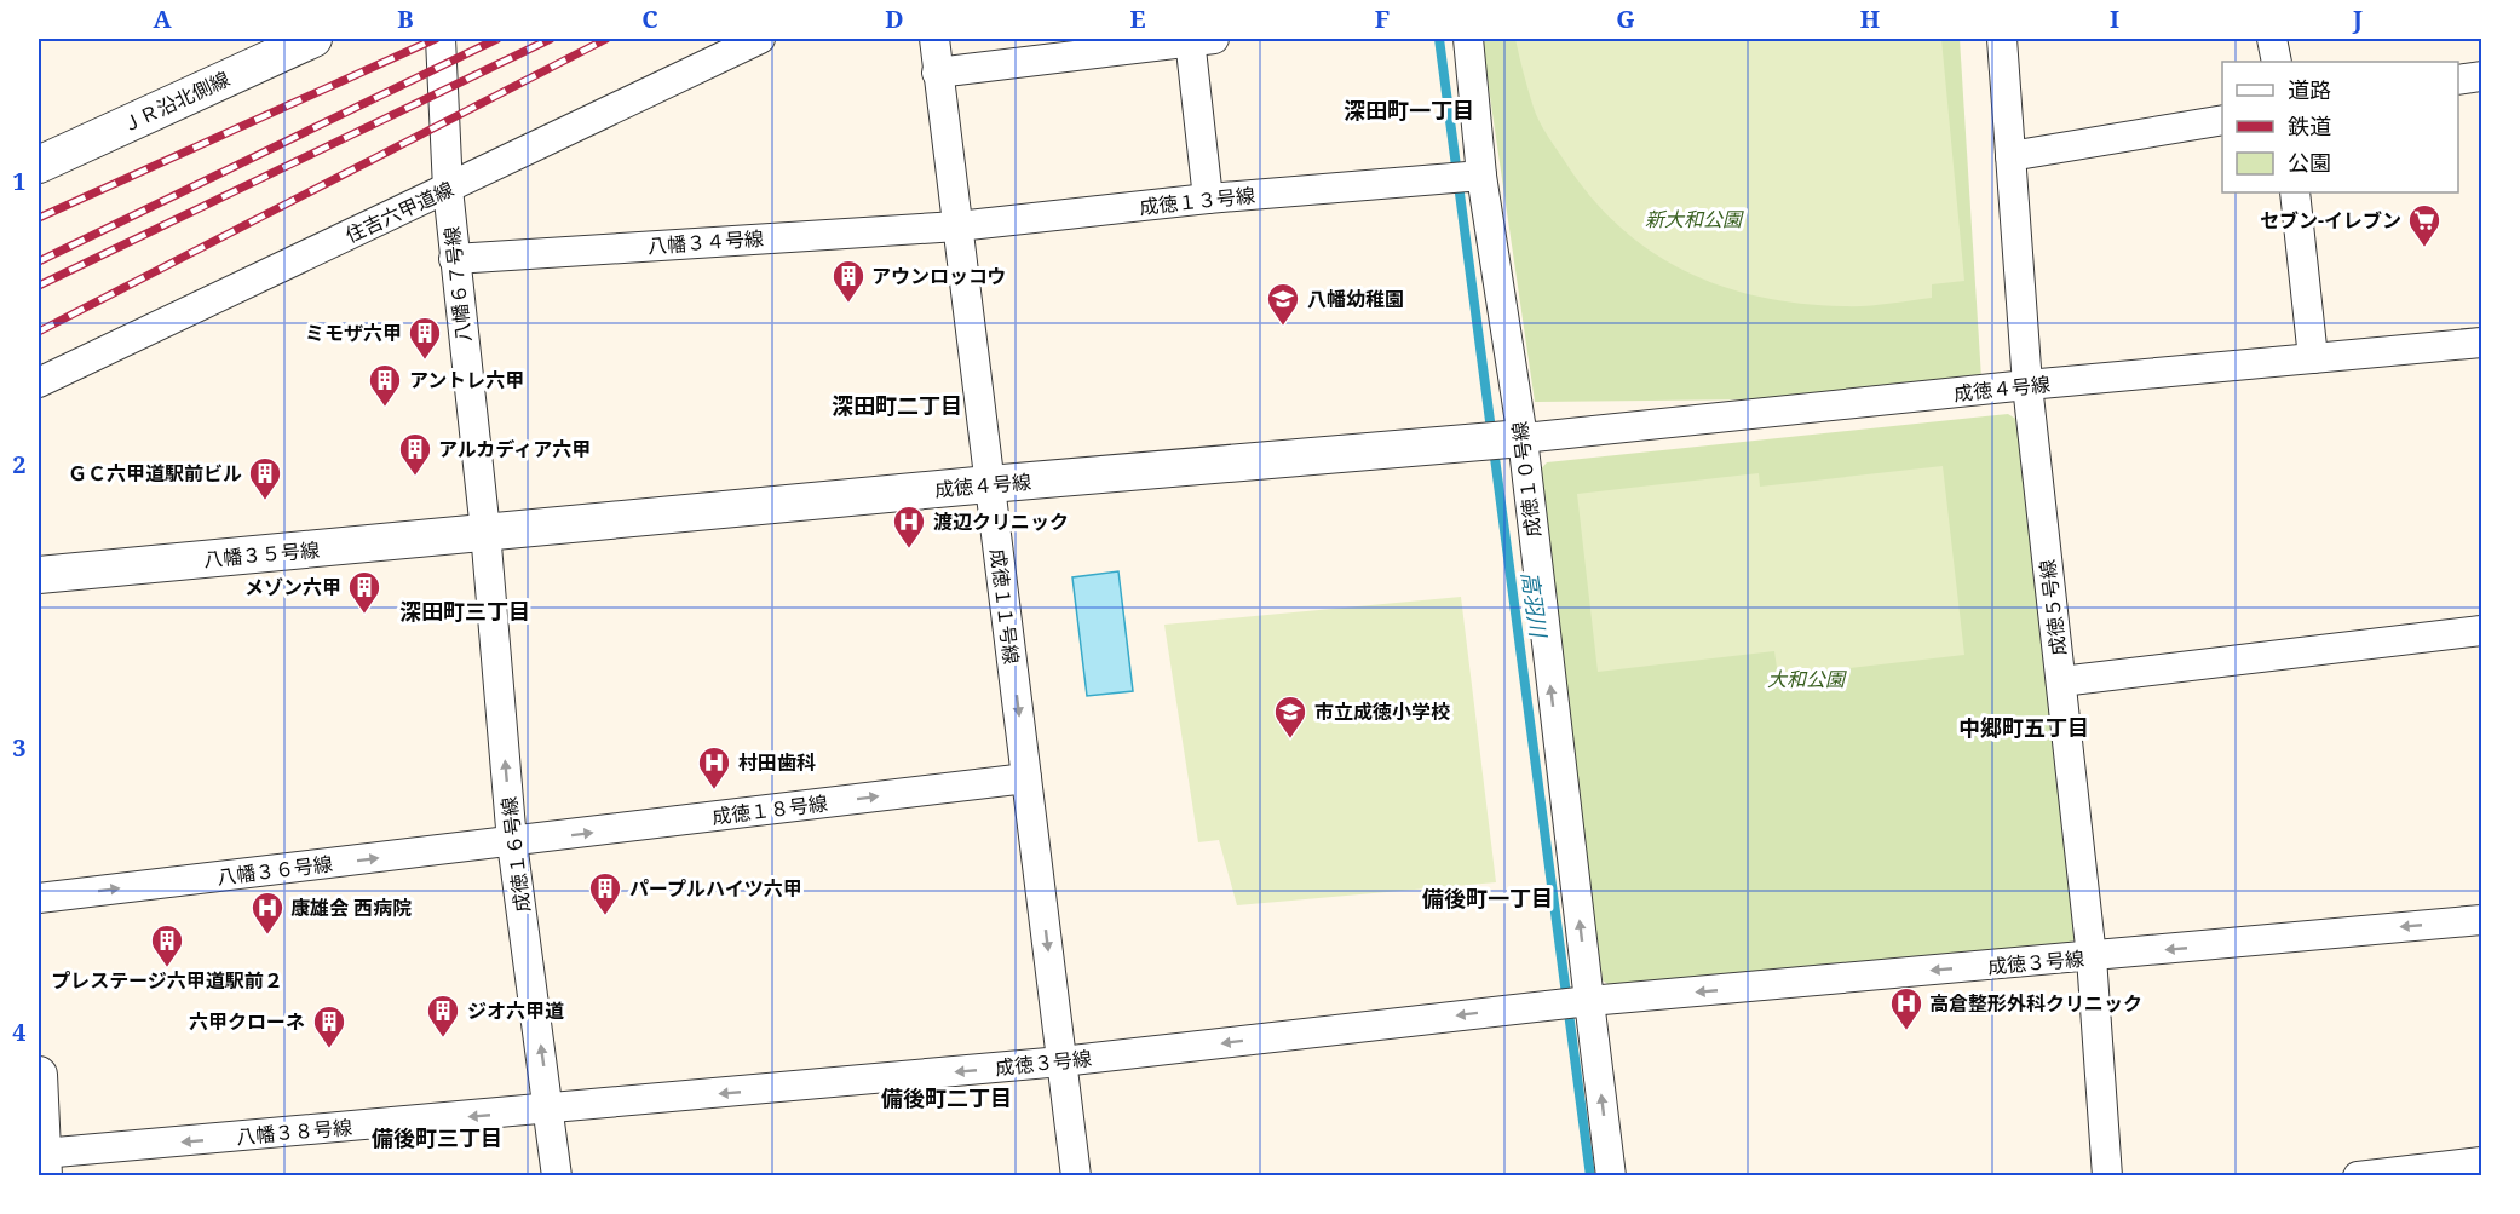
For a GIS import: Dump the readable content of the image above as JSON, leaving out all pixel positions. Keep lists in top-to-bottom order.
{
  "streets": {
    "street": [
      "ＪＲ沿北側線",
      "成徳１３号線",
      "住吉六甲道線",
      "八幡３４号線",
      "八幡６７号線",
      "成徳４号線",
      "成徳１０号線",
      "八幡３５号線",
      "成徳１１号線",
      "成徳５号線",
      "成徳１８号線",
      "成徳１６号線",
      "八幡３６号線",
      "成徳３号線",
      "八幡３８号線"
    ]
  },
  "crossings": [
    ["成徳１３号線", "八幡３４号線"],
    ["成徳１３号線", "成徳１０号線"],
    ["成徳１３号線", "成徳１１号線"],
    ["住吉六甲道線", "八幡６７号線"],
    ["八幡３４号線", "八幡６７号線"],
    ["八幡３４号線", "成徳１１号線"],
    ["八幡６７号線", "成徳４号線"],
    ["八幡６７号線", "八幡３５号線"],
    ["八幡６７号線", "成徳１６号線"],
    ["成徳４号線", "成徳１０号線"],
    ["成徳４号線", "八幡３５号線"],
    ["成徳４号線", "成徳１１号線"],
    ["成徳４号線", "成徳５号線"],
    ["成徳４号線", "成徳１６号線"],
    ["成徳１０号線", "成徳３号線"],
    ["八幡３５号線", "成徳１６号線"],
    ["成徳１１号線", "成徳１８号線"],
    ["成徳１１号線", "成徳３号線"],
    ["成徳５号線", "成徳３号線"],
    ["成徳１８号線", "成徳１６号線"],
    ["成徳１８号線", "八幡３６号線"],
    ["成徳１６号線", "八幡３６号線"],
    ["成徳１６号線", "成徳３号線"],
    ["成徳１６号線", "八幡３８号線"],
    ["成徳３号線", "八幡３８号線"]
  ],
  "one_way": [
    "成徳１０号線",
    "成徳１１号線",
    "成徳１８号線",
    "成徳１６号線",
    "八幡３６号線",
    "成徳３号線",
    "八幡３８号線"
  ],
  "districts": [
    "深田町一丁目",
    "深田町二丁目",
    "深田町三丁目",
    "中郷町五丁目",
    "備後町一丁目",
    "備後町二丁目",
    "備後町三丁目"
  ],
  "water": ["高羽川"],
  "parks": ["新大和公園", "大和公園"],
  "places": {
    "supermarket": ["セブン-イレブン"],
    "building": [
      "アウンロッコウ",
      "ミモザ六甲",
      "アントレ六甲",
      "アルカディア六甲",
      "ＧＣ六甲道駅前ビル",
      "メゾン六甲",
      "パープルハイツ六甲",
      "プレステージ六甲道駅前２",
      "ジオ六甲道",
      "六甲クローネ"
    ],
    "school or university": ["八幡幼稚園", "市立成徳小学校"],
    "hospital": [
      "渡辺クリニック",
      "村田歯科",
      "康雄会 西病院",
      "高倉整形外科クリニック"
    ]
  },
  "legend": ["道路", "鉄道", "公園"],
  "grid": {
    "columns": [
      "A",
      "B",
      "C",
      "D",
      "E",
      "F",
      "G",
      "H",
      "I",
      "J"
    ],
    "rows": [
      "1",
      "2",
      "3",
      "4"
    ]
  }
}
